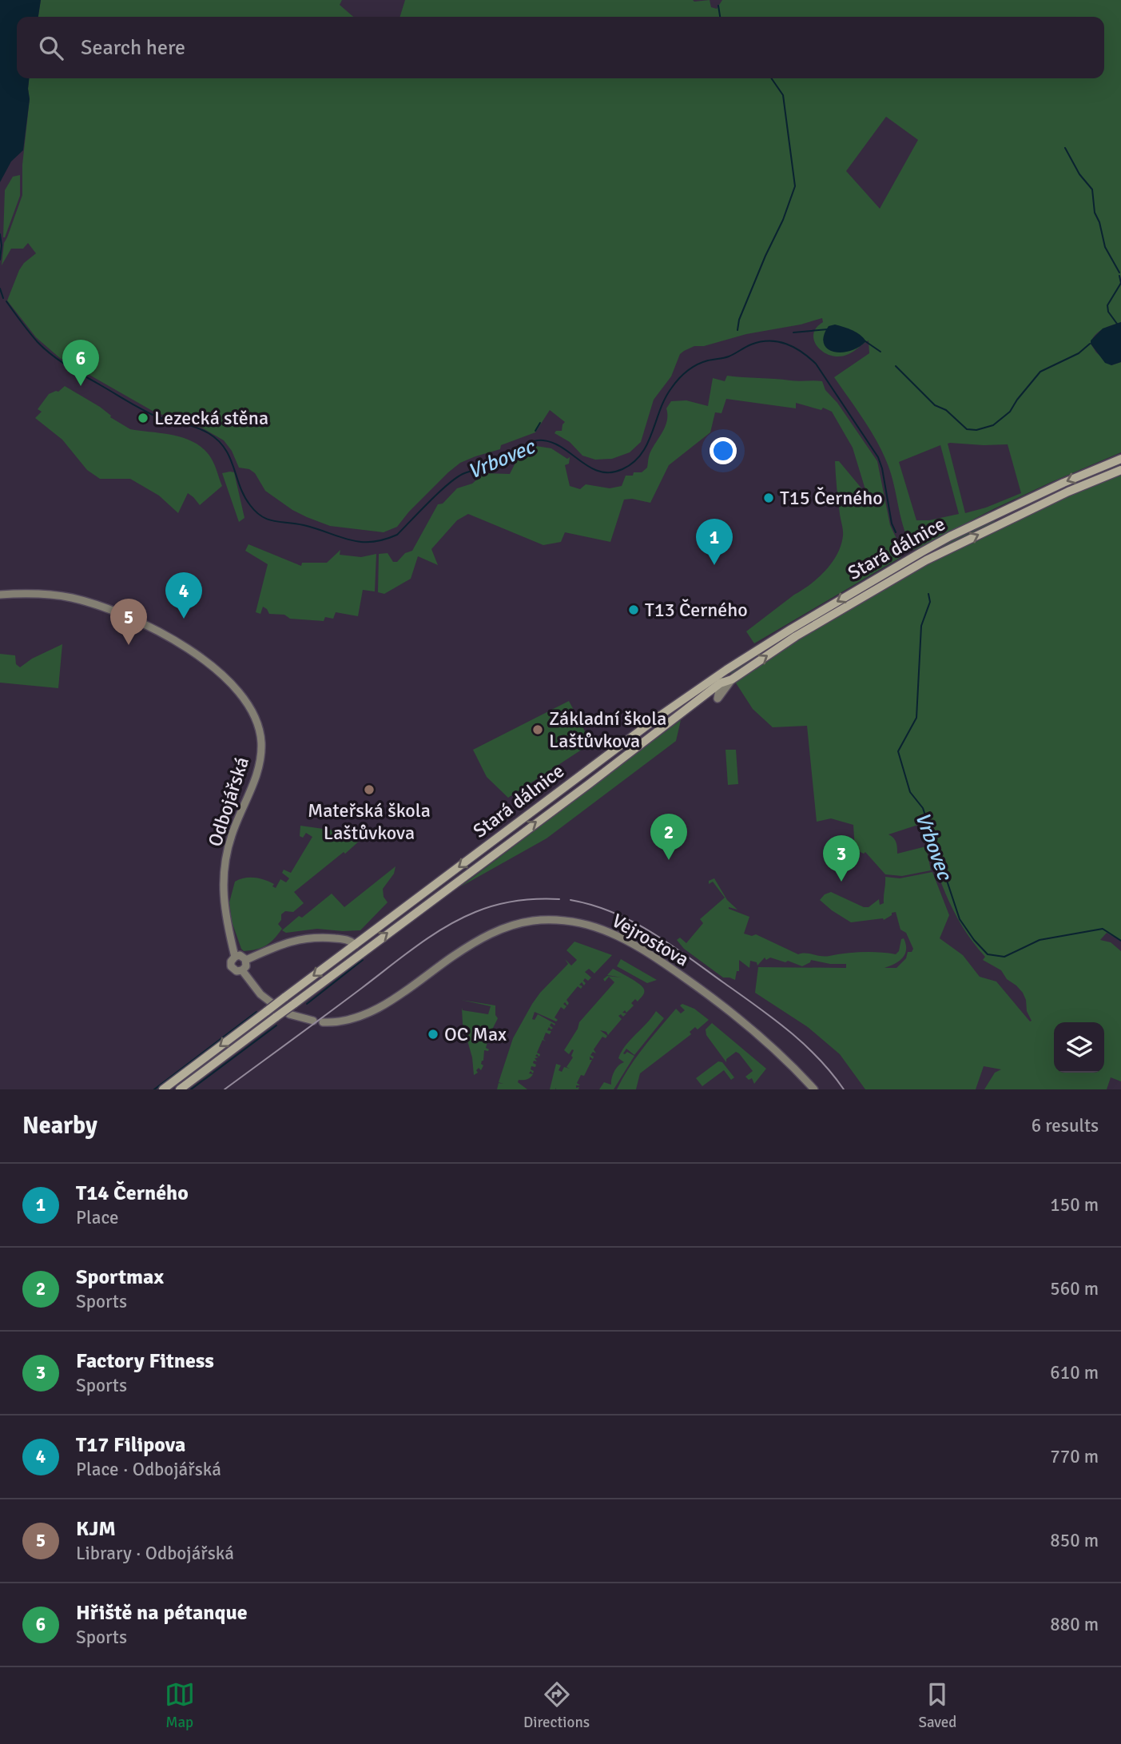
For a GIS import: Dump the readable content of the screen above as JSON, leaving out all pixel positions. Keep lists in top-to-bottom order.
{
  "streets": {
    "main road": ["Stará dálnice"],
    "street": ["Odbojářská", "Vejrostova"]
  },
  "water": ["Vrbovec"],
  "places": [
    "Lezecká stěna",
    "T15 Černého",
    "T13 Černého",
    "Základní škola Laštůvkova",
    "Mateřská škola Laštůvkova",
    "OC Max"
  ],
  "page": {
    "search": "Search here",
    "pins": [
      "6",
      "1",
      "4",
      "5",
      "2",
      "3"
    ],
    "heading": ["Nearby", "6 results"],
    "list": [
      {
        "mark": "1",
        "name": "T14 Černého",
        "note": "Place",
        "value": "150 m"
      },
      {
        "mark": "2",
        "name": "Sportmax",
        "note": "Sports",
        "value": "560 m"
      },
      {
        "mark": "3",
        "name": "Factory Fitness",
        "note": "Sports",
        "value": "610 m"
      },
      {
        "mark": "4",
        "name": "T17 Filipova",
        "note": "Place · Odbojářská",
        "value": "770 m"
      },
      {
        "mark": "5",
        "name": "KJM",
        "note": "Library · Odbojářská",
        "value": "850 m"
      },
      {
        "mark": "6",
        "name": "Hřiště na pétanque",
        "note": "Sports",
        "value": "880 m"
      }
    ],
    "nav": ["Map", "Directions", "Saved"]
  }
}
